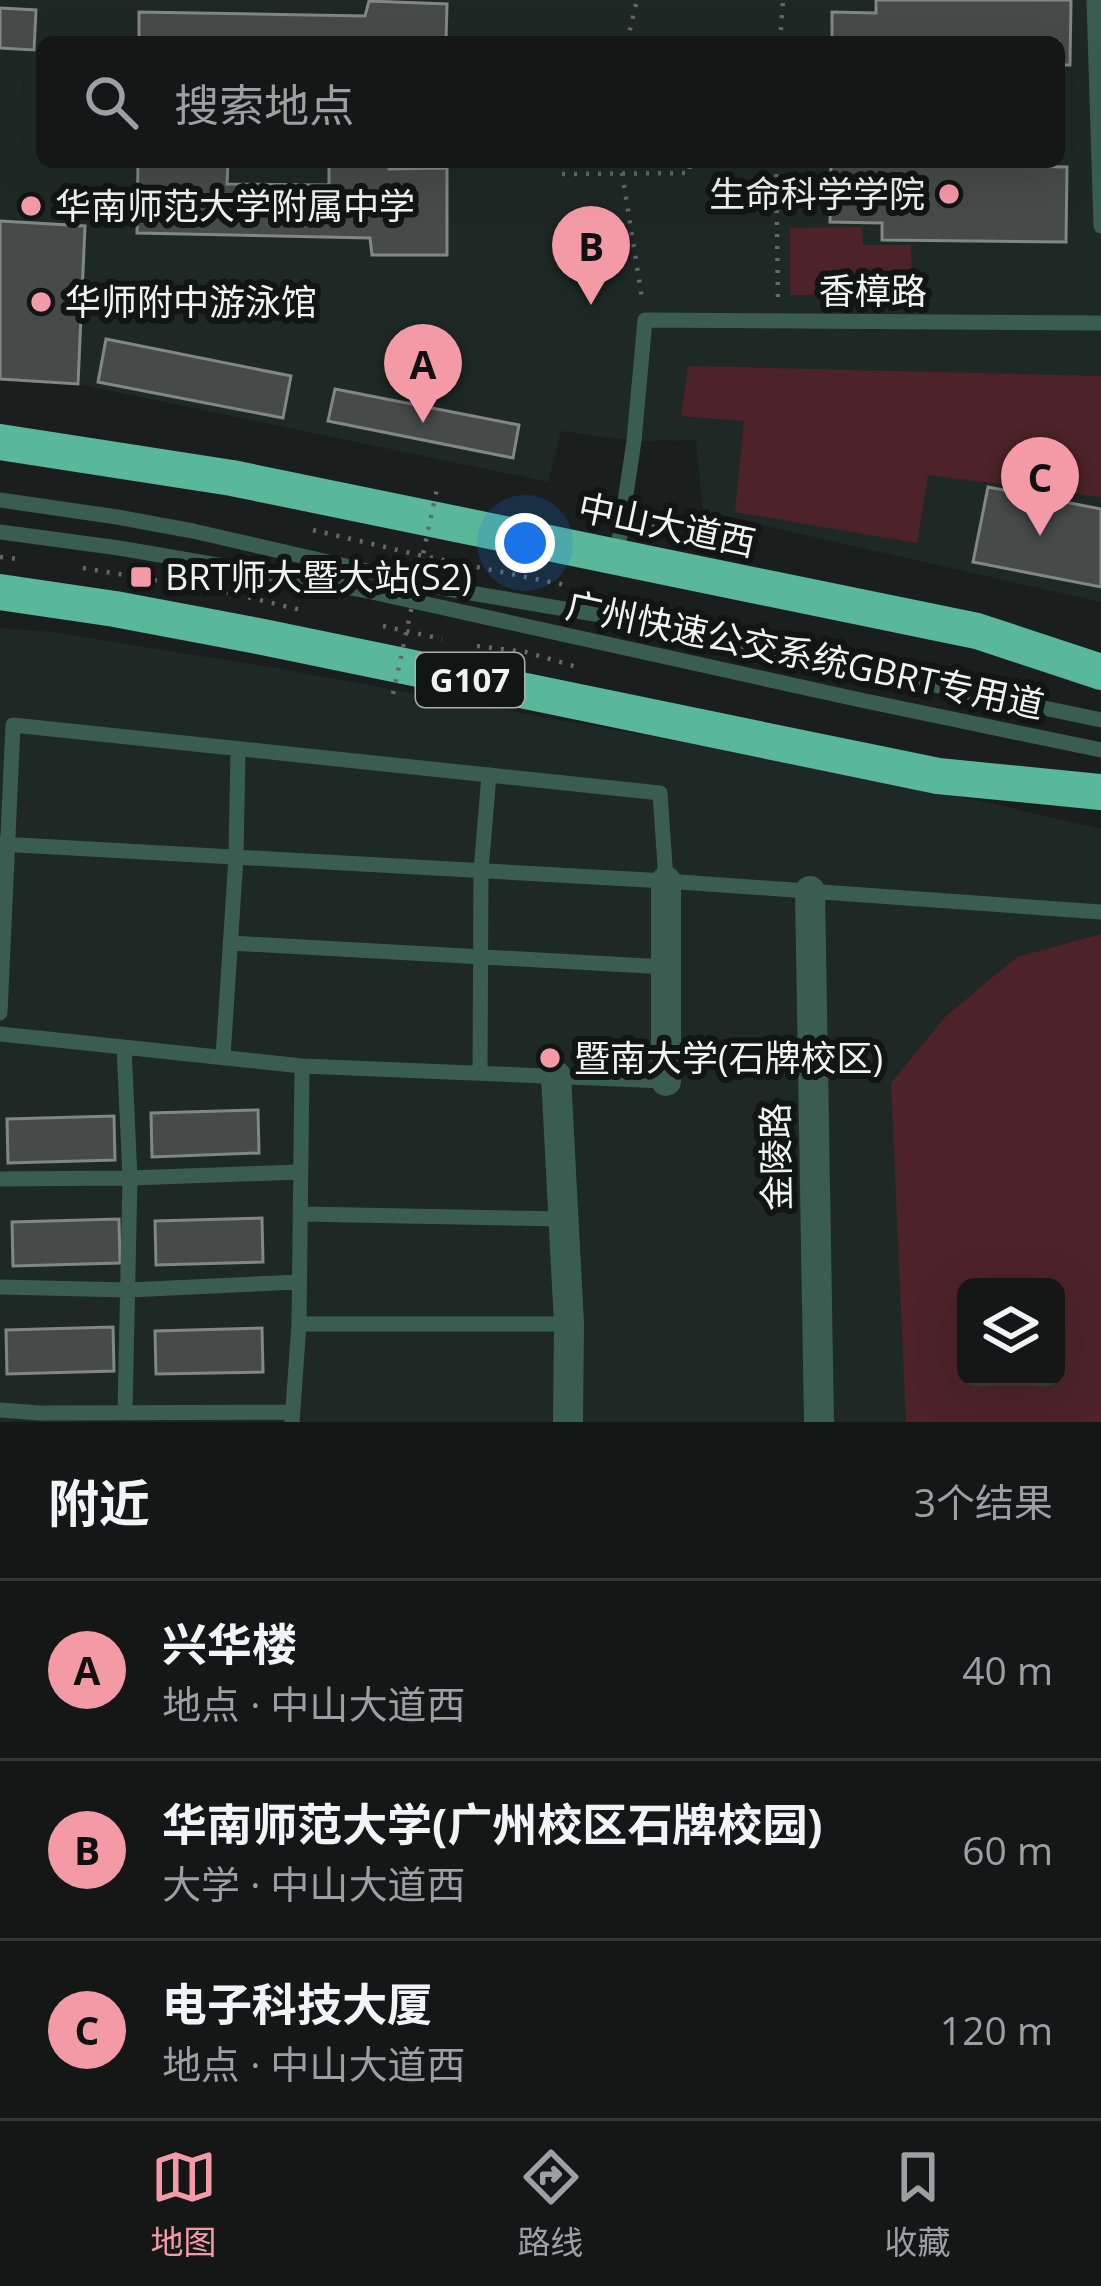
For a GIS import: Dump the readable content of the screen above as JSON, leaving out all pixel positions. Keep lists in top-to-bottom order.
{
  "streets": {
    "highway": ["中山大道西", "G107"],
    "street": ["金陵路"],
    "lane": ["香樟路", "广州快速公交系统GBRT专用道"]
  },
  "places": {
    "other": [
      "生命科学学院",
      "华南师范大学附属中学",
      "华师附中游泳馆",
      "暨南大学(石牌校区)"
    ],
    "transit": ["BRT师大暨大站(S2)"]
  },
  "page": {
    "search": "搜索地点",
    "pins": ["B", "A", "C"],
    "heading": ["附近", "3个结果"],
    "list": [
      {
        "mark": "A",
        "name": "兴华楼",
        "note": "地点 · 中山大道西",
        "value": "40 m"
      },
      {
        "mark": "B",
        "name": "华南师范大学(广州校区石牌校园)",
        "note": "大学 · 中山大道西",
        "value": "60 m"
      },
      {
        "mark": "C",
        "name": "电子科技大厦",
        "note": "地点 · 中山大道西",
        "value": "120 m"
      }
    ],
    "nav": ["地图", "路线", "收藏"]
  }
}
